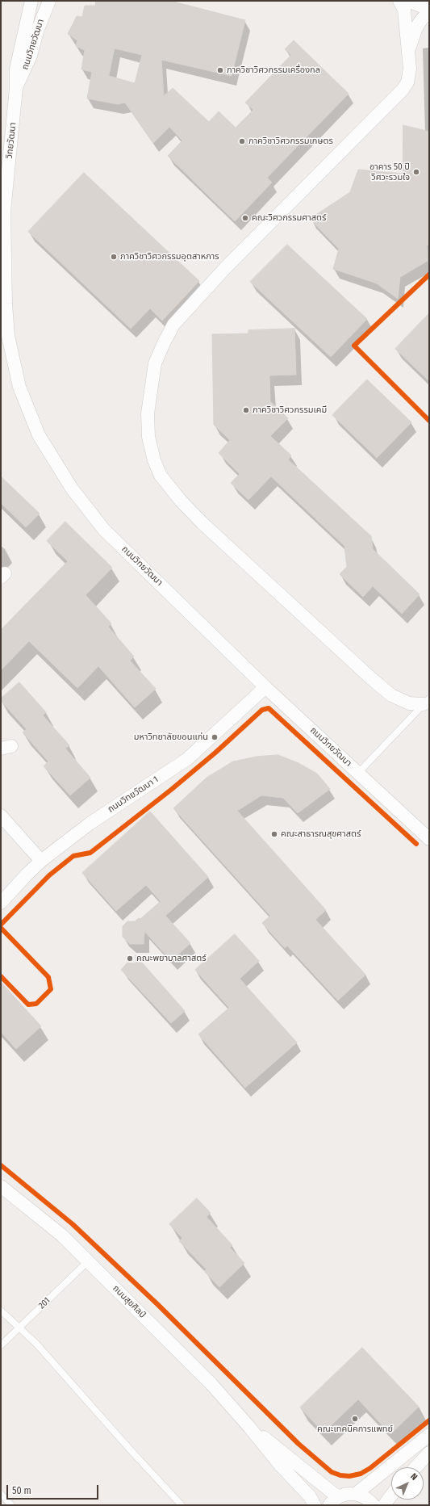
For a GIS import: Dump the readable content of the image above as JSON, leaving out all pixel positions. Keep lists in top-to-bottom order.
{
  "streets": {
    "street": [
      "ถนนวิทยวัฒนา",
      "วิทยวัฒนา",
      "ถนนวิทยวัฒนา 1",
      "ถนนสุขศิลป์"
    ],
    "lane": ["201"]
  },
  "crossings": [
    ["ถนนวิทยวัฒนา", "วิทยวัฒนา"],
    ["ถนนวิทยวัฒนา", "ถนนวิทยวัฒนา 1"],
    ["ถนนสุขศิลป์", "201"]
  ],
  "places": [
    "ภาควิชาวิศวกรรมเครื่องกล",
    "ภาควิชาวิศวกรรมเกษตร",
    "อาคาร 50 ปี วิศวะรวมใจ",
    "คณะวิศวกรรมศาสตร์",
    "ภาควิชาวิศวกรรมอุตสาหการ",
    "ภาควิชาวิศวกรรมเคมี",
    "มหาวิทยาลัยขอนแก่น",
    "คณะสาธารณสุขศาสตร์",
    "คณะพยาบาลศาสตร์",
    "คณะเทคนิคการแพทย์"
  ],
  "scale_bar": "50 m",
  "north": "top right"
}
